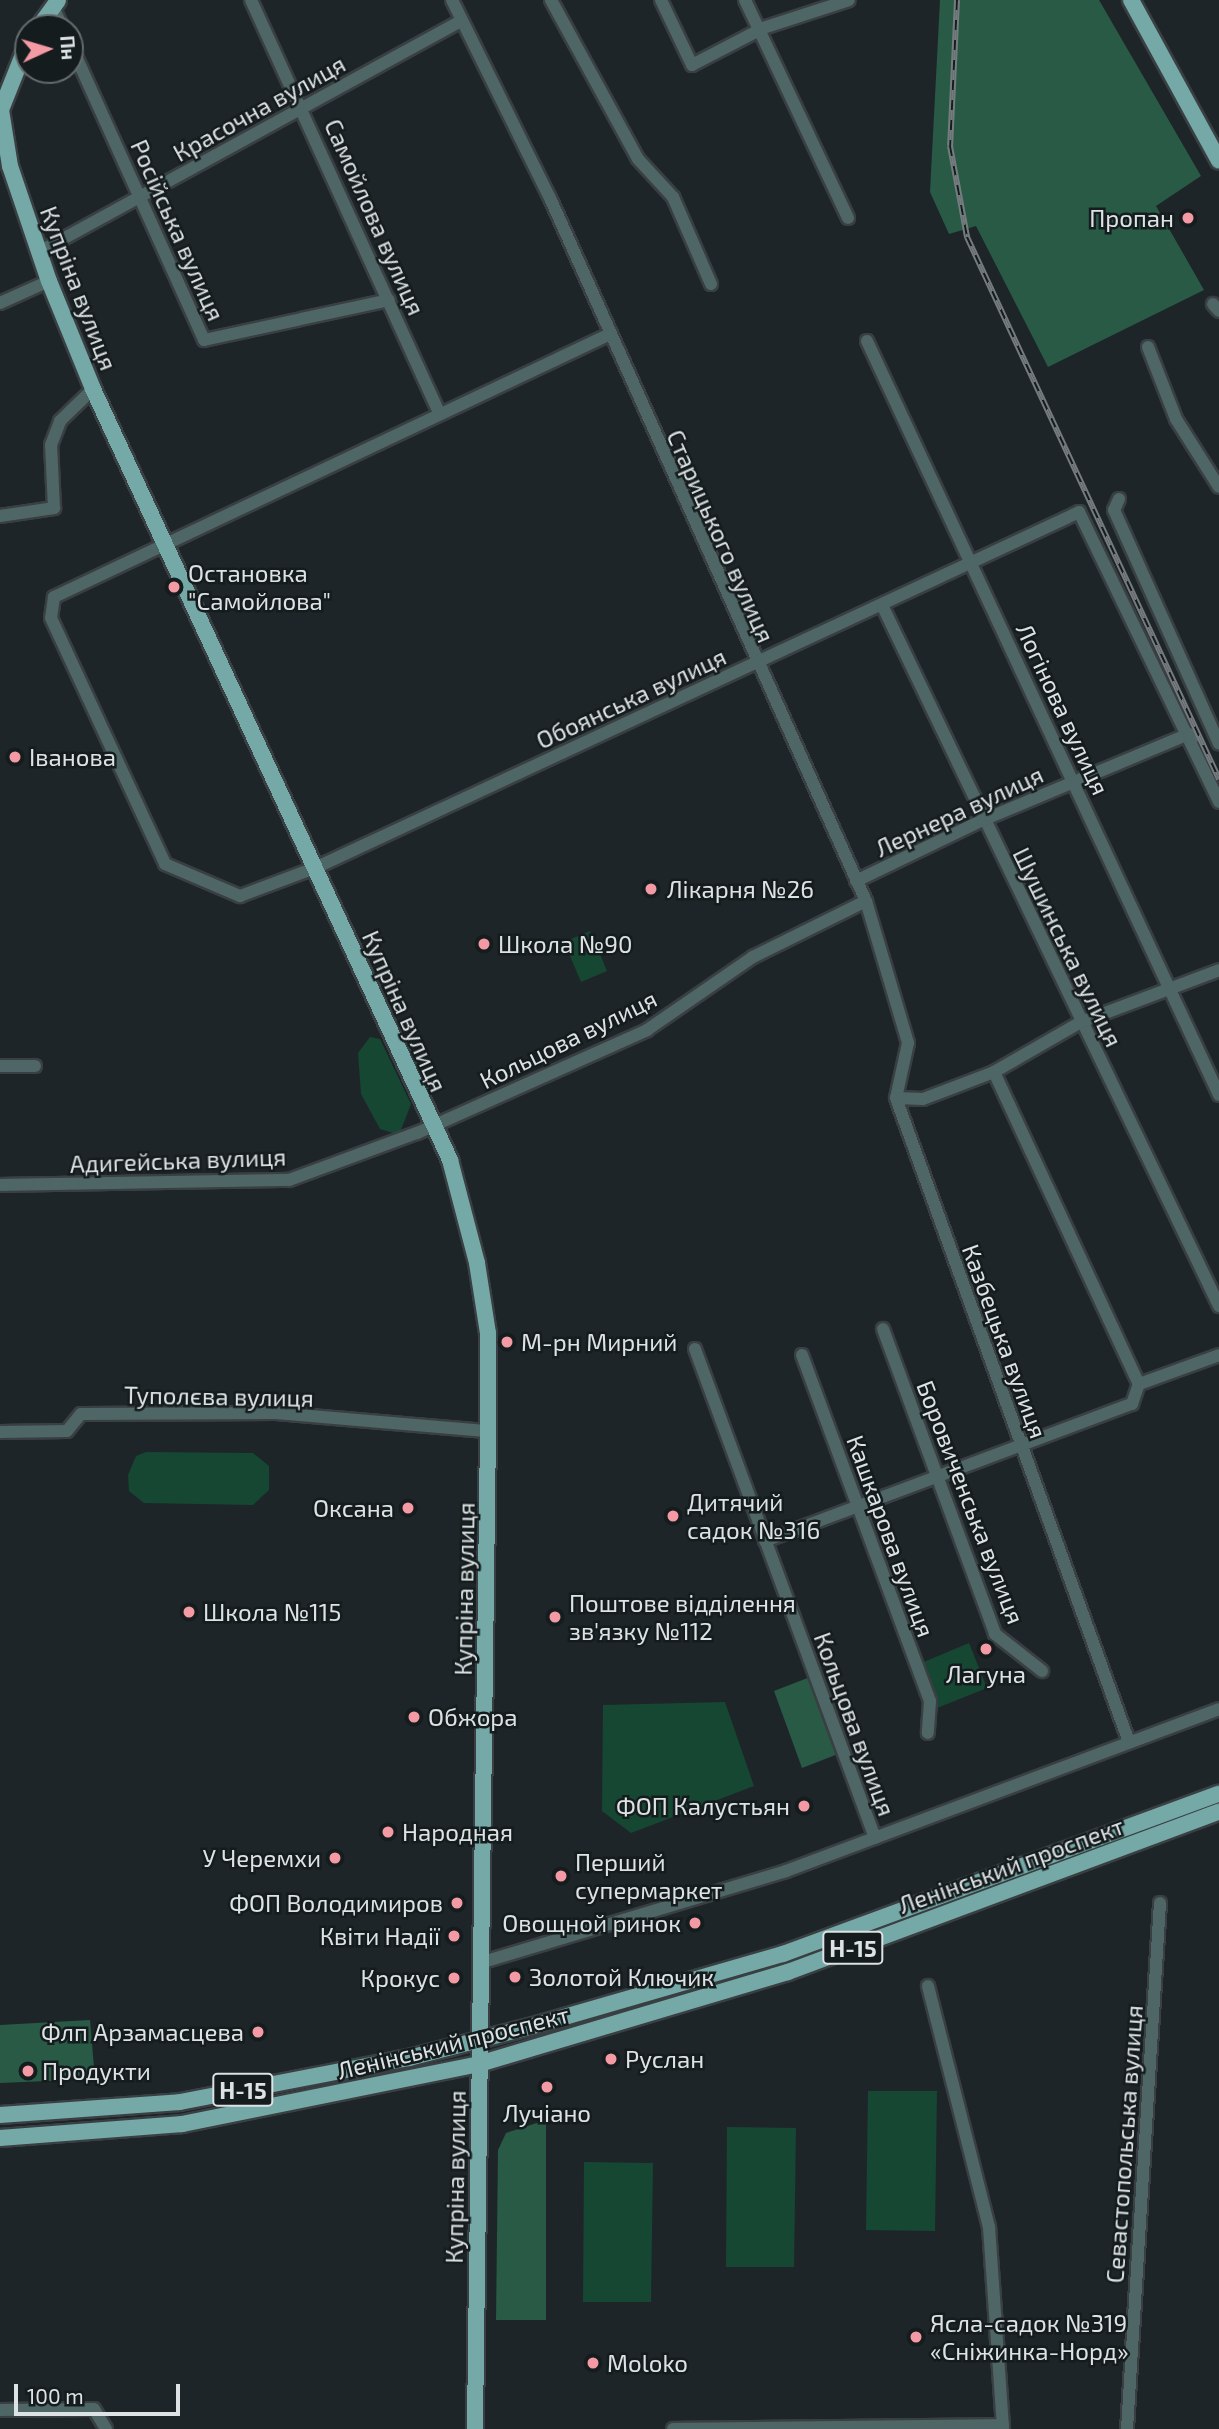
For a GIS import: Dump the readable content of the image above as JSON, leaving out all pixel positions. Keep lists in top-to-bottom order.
{
  "streets": {
    "main road": ["Купріна вулиця", "Ленінський проспект", "Н-15"],
    "street": [
      "Красочна вулиця",
      "Самойлова вулиця",
      "Російська вулиця",
      "Старицького вулиця",
      "Обоянська вулиця",
      "Логінова вулиця",
      "Лернера вулиця",
      "Шушинська вулиця",
      "Кольцова вулиця",
      "Адигейська вулиця",
      "Казбецька вулиця",
      "Туполєва вулиця",
      "Боровиченська вулиця",
      "Кашкарова вулиця",
      "Севастопольська вулиця"
    ]
  },
  "crossings": [
    ["Красочна вулиця", "Самойлова вулиця"],
    ["Красочна вулиця", "Російська вулиця"],
    ["Красочна вулиця", "Купріна вулиця"],
    ["Красочна вулиця", "Старицького вулиця"],
    ["Самойлова вулиця", "Російська вулиця"],
    ["Купріна вулиця", "Обоянська вулиця"],
    ["Купріна вулиця", "Кольцова вулиця"],
    ["Купріна вулиця", "Адигейська вулиця"],
    ["Купріна вулиця", "Туполєва вулиця"],
    ["Купріна вулиця", "Ленінський проспект"],
    ["Старицького вулиця", "Обоянська вулиця"],
    ["Старицького вулиця", "Лернера вулиця"],
    ["Старицького вулиця", "Кольцова вулиця"],
    ["Старицького вулиця", "Казбецька вулиця"],
    ["Обоянська вулиця", "Логінова вулиця"],
    ["Обоянська вулиця", "Лернера вулиця"],
    ["Обоянська вулиця", "Шушинська вулиця"],
    ["Логінова вулиця", "Лернера вулиця"],
    ["Лернера вулиця", "Шушинська вулиця"],
    ["Кольцова вулиця", "Адигейська вулиця"]
  ],
  "places": [
    "Пропан",
    "Остановка \"Самойлова\"",
    "Іванова",
    "Лікарня №26",
    "Школа №90",
    "М-рн Мирний",
    "Оксана",
    "Дитячий садок №316",
    "Школа №115",
    "Поштове відділення зв'язку №112",
    "Лагуна",
    "Обжора",
    "ФОП Калустьян",
    "Народная",
    "У Черемхи",
    "Перший супермаркет",
    "ФОП Володимиров",
    "Овощной ринок",
    "Квіти Надії",
    "Золотой Ключик",
    "Крокус",
    "Флп Арзамасцева",
    "Руслан",
    "Продукти",
    "Лучіано",
    "Ясла-садок №319 «Сніжинка-Норд»",
    "Moloko"
  ],
  "scale_bar": "100 m",
  "north": "right"
}
